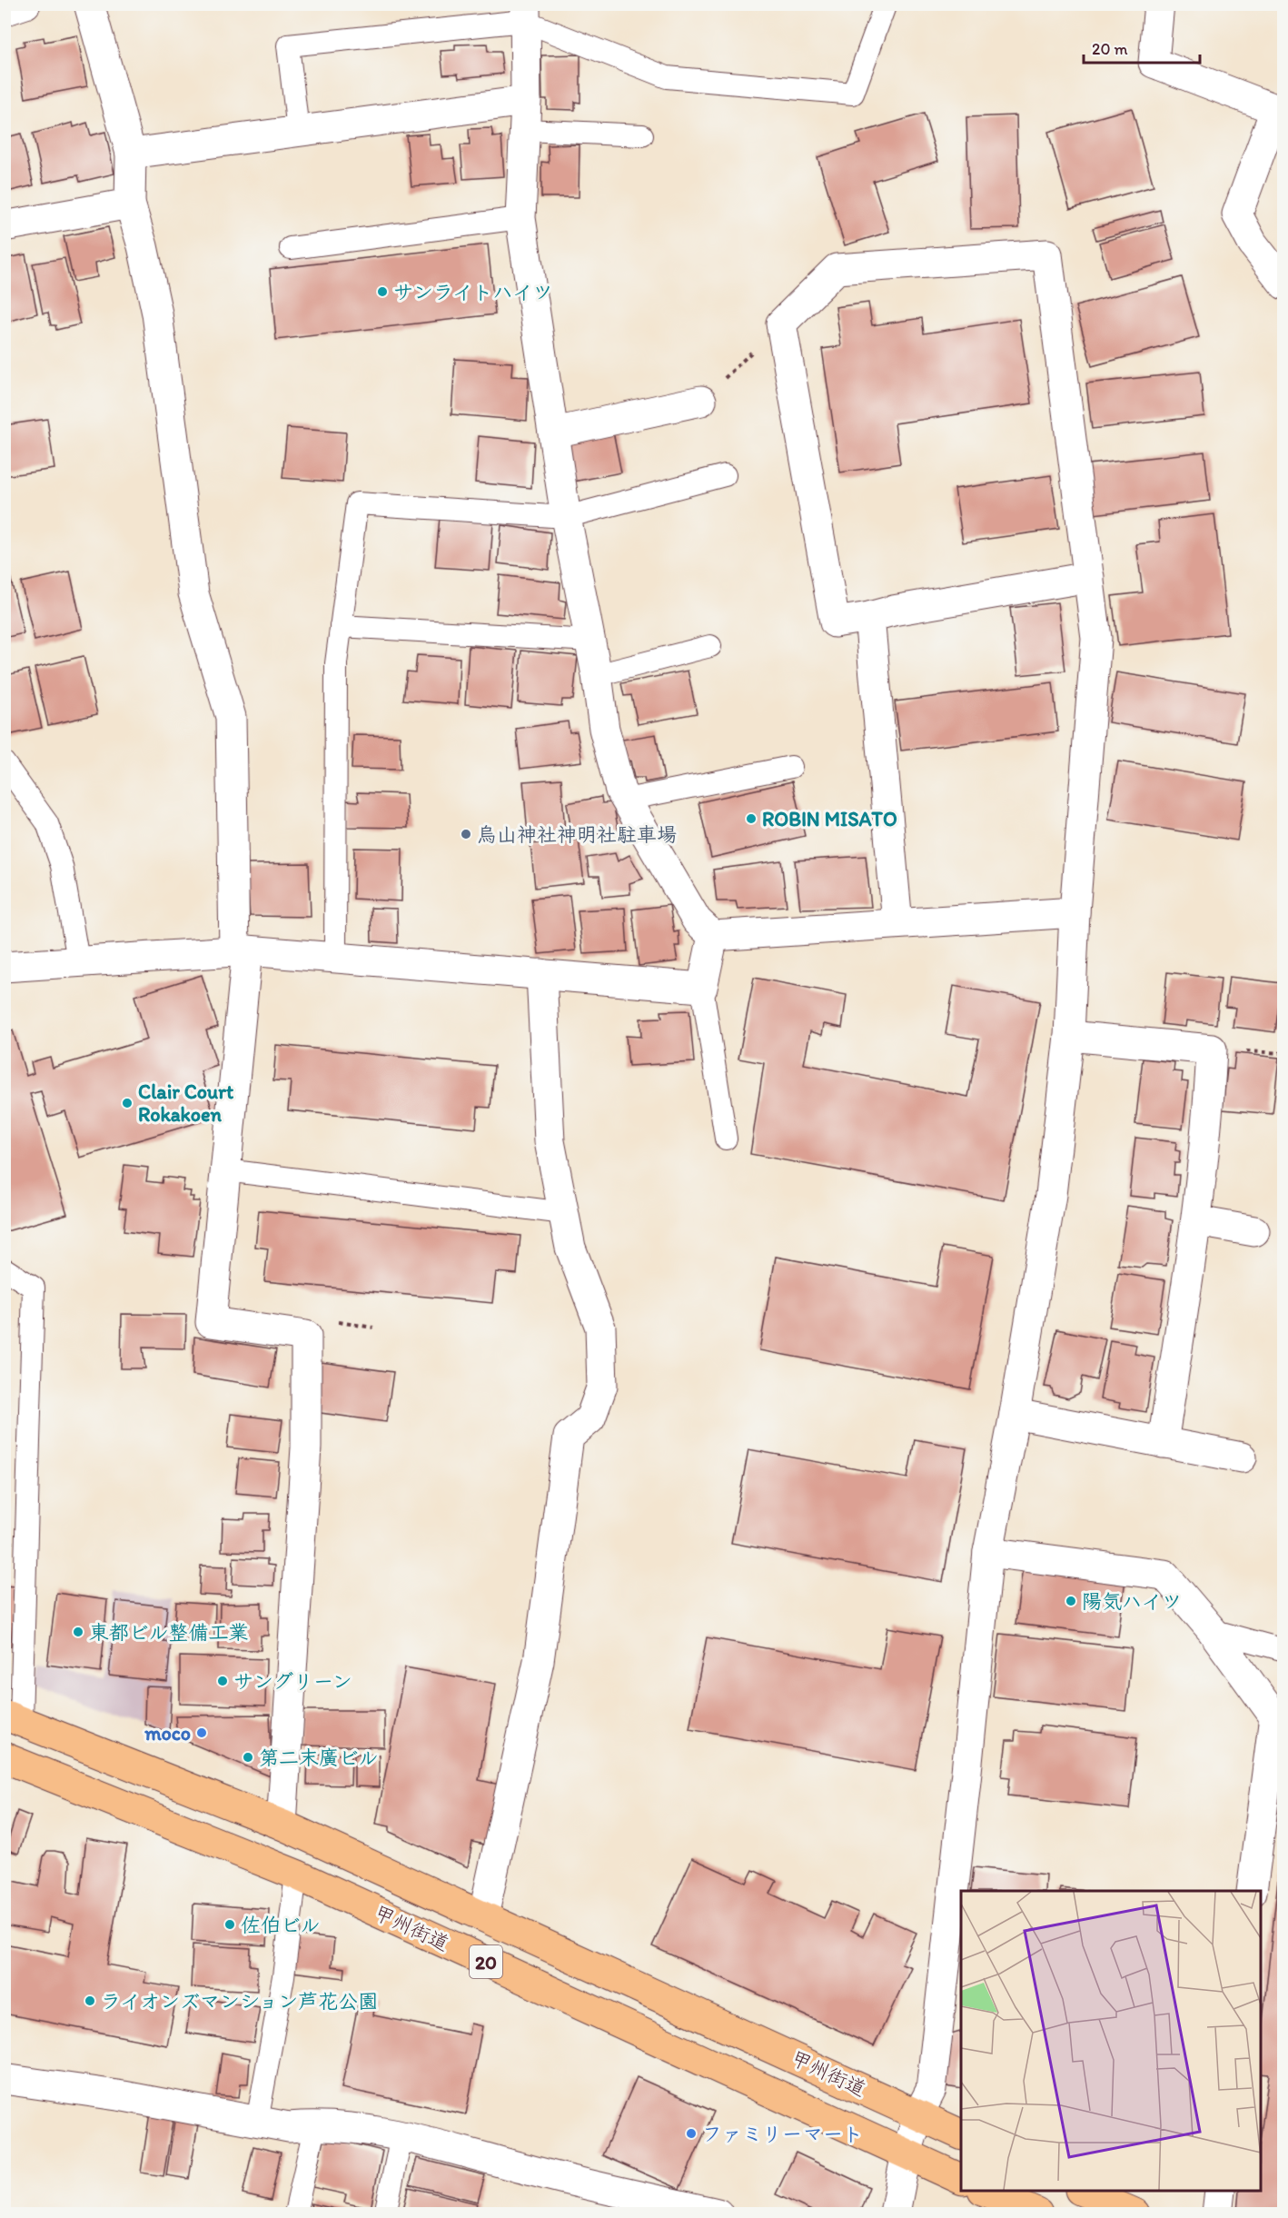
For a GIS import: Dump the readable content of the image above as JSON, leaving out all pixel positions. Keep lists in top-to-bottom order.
{
  "streets": {
    "highway": ["甲州街道", "20"]
  },
  "places": [
    "サンライトハイツ",
    "ROBIN MISATO",
    "烏山神社神明社駐車場",
    "Clair Court Rokakoen",
    "陽気ハイツ",
    "東都ビル整備工業",
    "サングリーン",
    "moco",
    "第二末廣ビル",
    "佐伯ビル",
    "ライオンズマンション芦花公園",
    "ファミリーマート"
  ],
  "scale_bar": "20 m"
}
